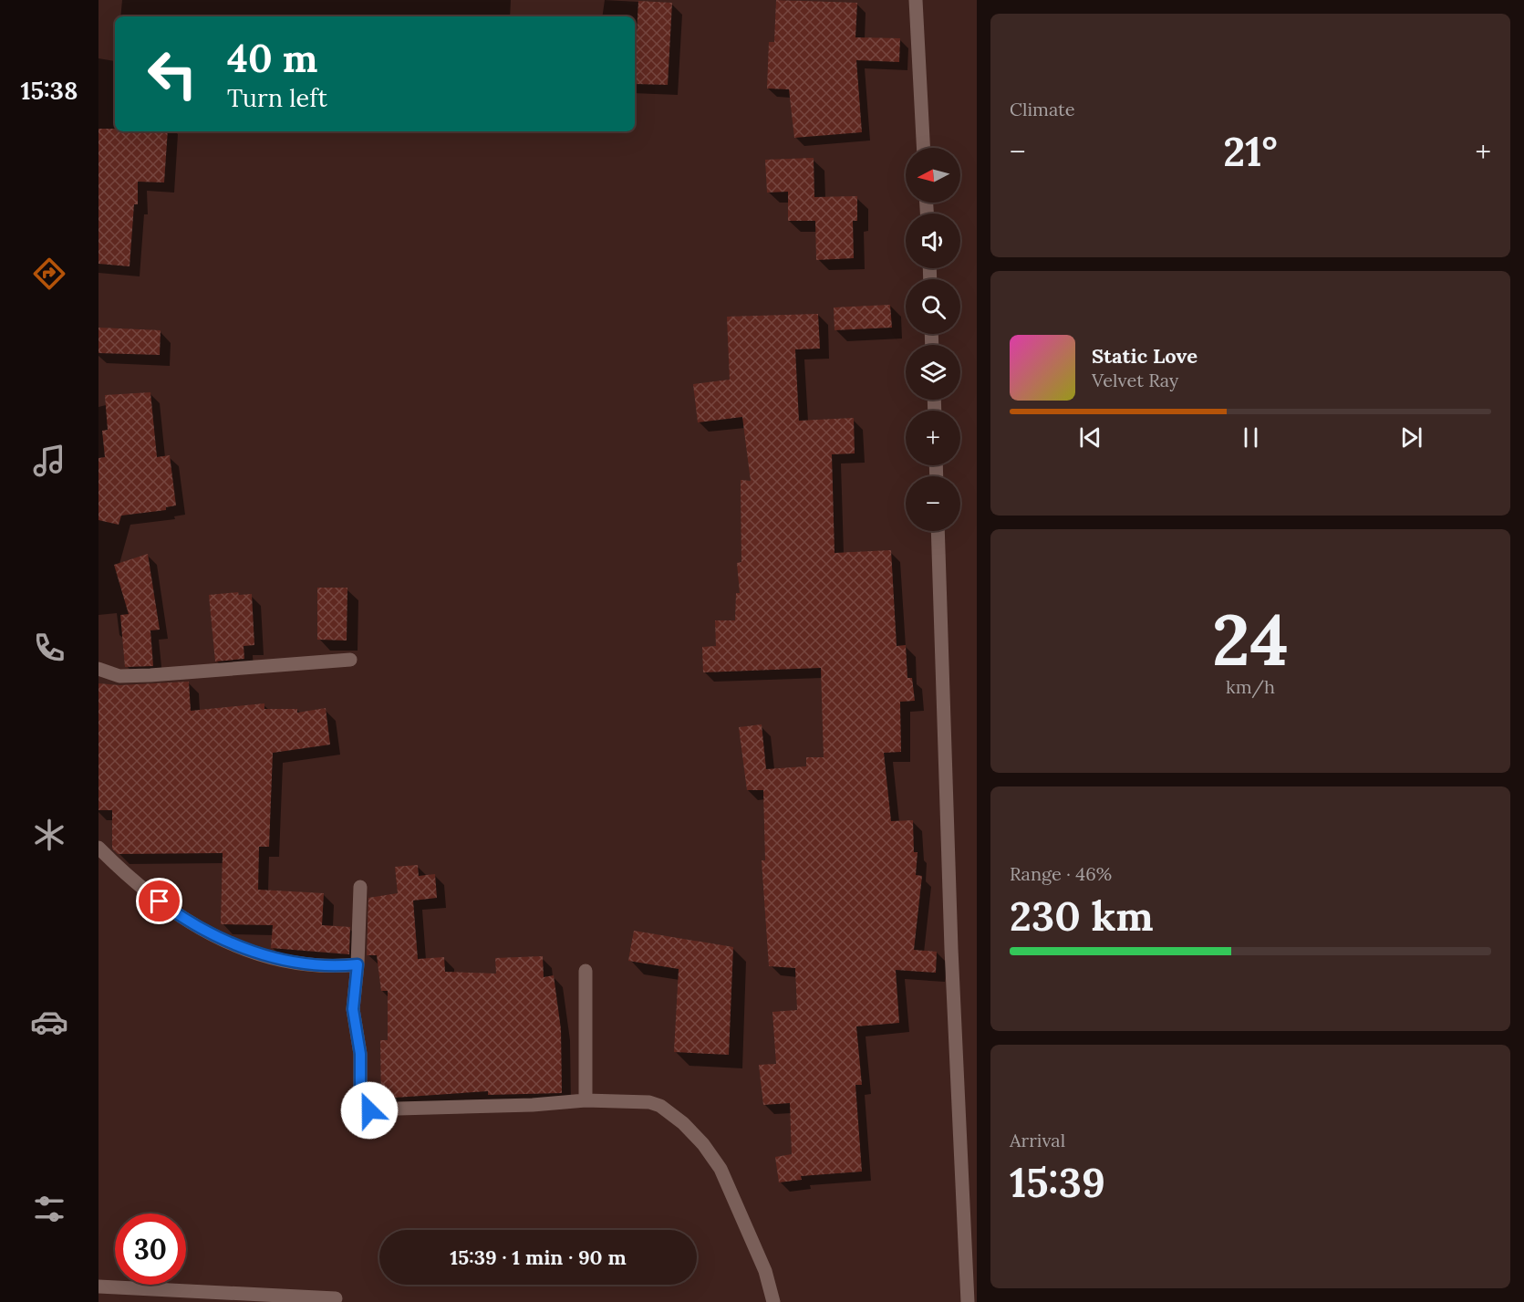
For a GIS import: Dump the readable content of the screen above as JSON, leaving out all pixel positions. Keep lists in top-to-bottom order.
{
  "north": "left",
  "page": {
    "tabs": "15:38",
    "tile": [
      "Climate",
      ["24", "km/h"],
      ["Range · 46%", "230 km"],
      ["Arrival", "15:39"]
    ],
    "turn": ["40 m", "Turn left"],
    "heat": ["−", "21°", "+"],
    "map_buttons": ["+", "−"],
    "song": ["Static Love", "Velvet Ray"],
    "limit": "30",
    "trip": "15:39 · 1 min · 90 m"
  }
}
